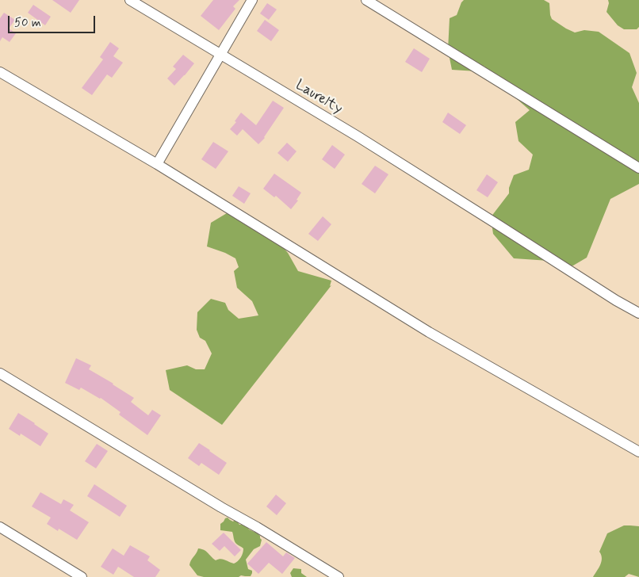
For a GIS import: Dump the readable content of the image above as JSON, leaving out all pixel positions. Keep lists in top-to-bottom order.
{
  "streets": {
    "street": ["Laurelty"]
  },
  "scale_bar": "50 m"
}
